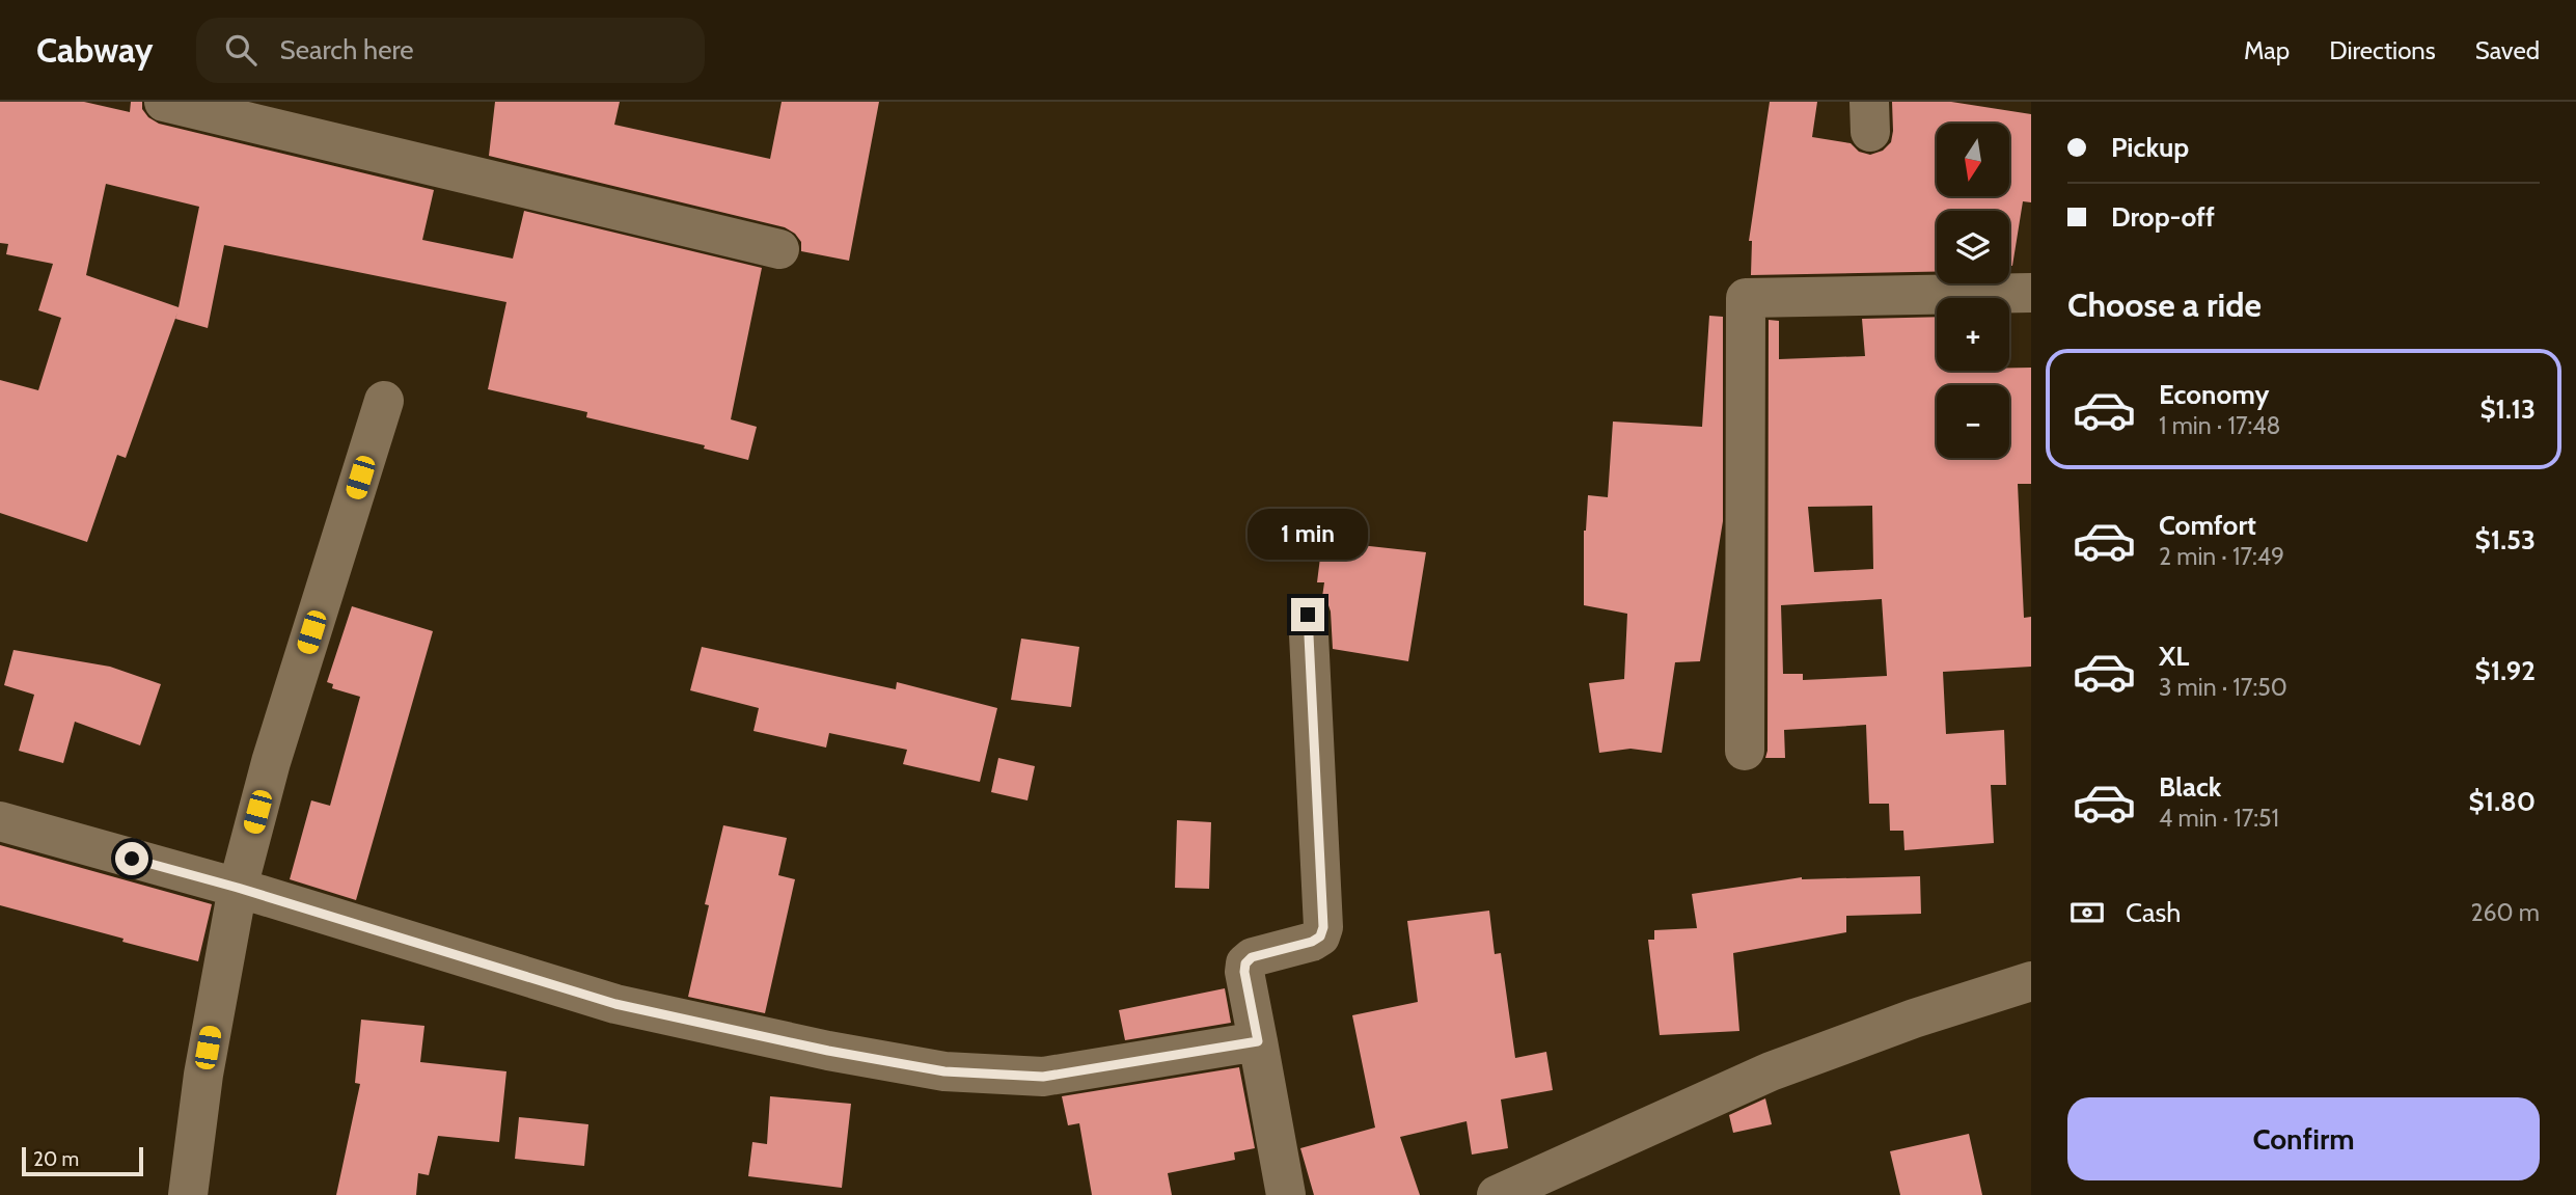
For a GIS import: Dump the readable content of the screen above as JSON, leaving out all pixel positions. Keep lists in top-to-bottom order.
{
  "scale_bar": "20 m",
  "north": "bottom",
  "page": {
    "header": "Cabway",
    "search": "Search here",
    "nav": ["Map", "Directions", "Saved"],
    "banner": ["Pickup", "Drop-off"],
    "map_buttons": ["+", "−"],
    "heading": "Choose a ride",
    "list": [
      {
        "name": "Economy",
        "note": "1 min · 17:48",
        "value": "$1.13"
      },
      {
        "name": "Comfort",
        "note": "2 min · 17:49",
        "value": "$1.53"
      },
      {
        "name": "XL",
        "note": "3 min · 17:50",
        "value": "$1.92"
      },
      {
        "name": "Black",
        "note": "4 min · 17:51",
        "value": "$1.80"
      }
    ],
    "bubble": "1 min",
    "pay": ["Cash", "260 m"],
    "buttons": "Confirm",
    "scale": "20 m"
  }
}
